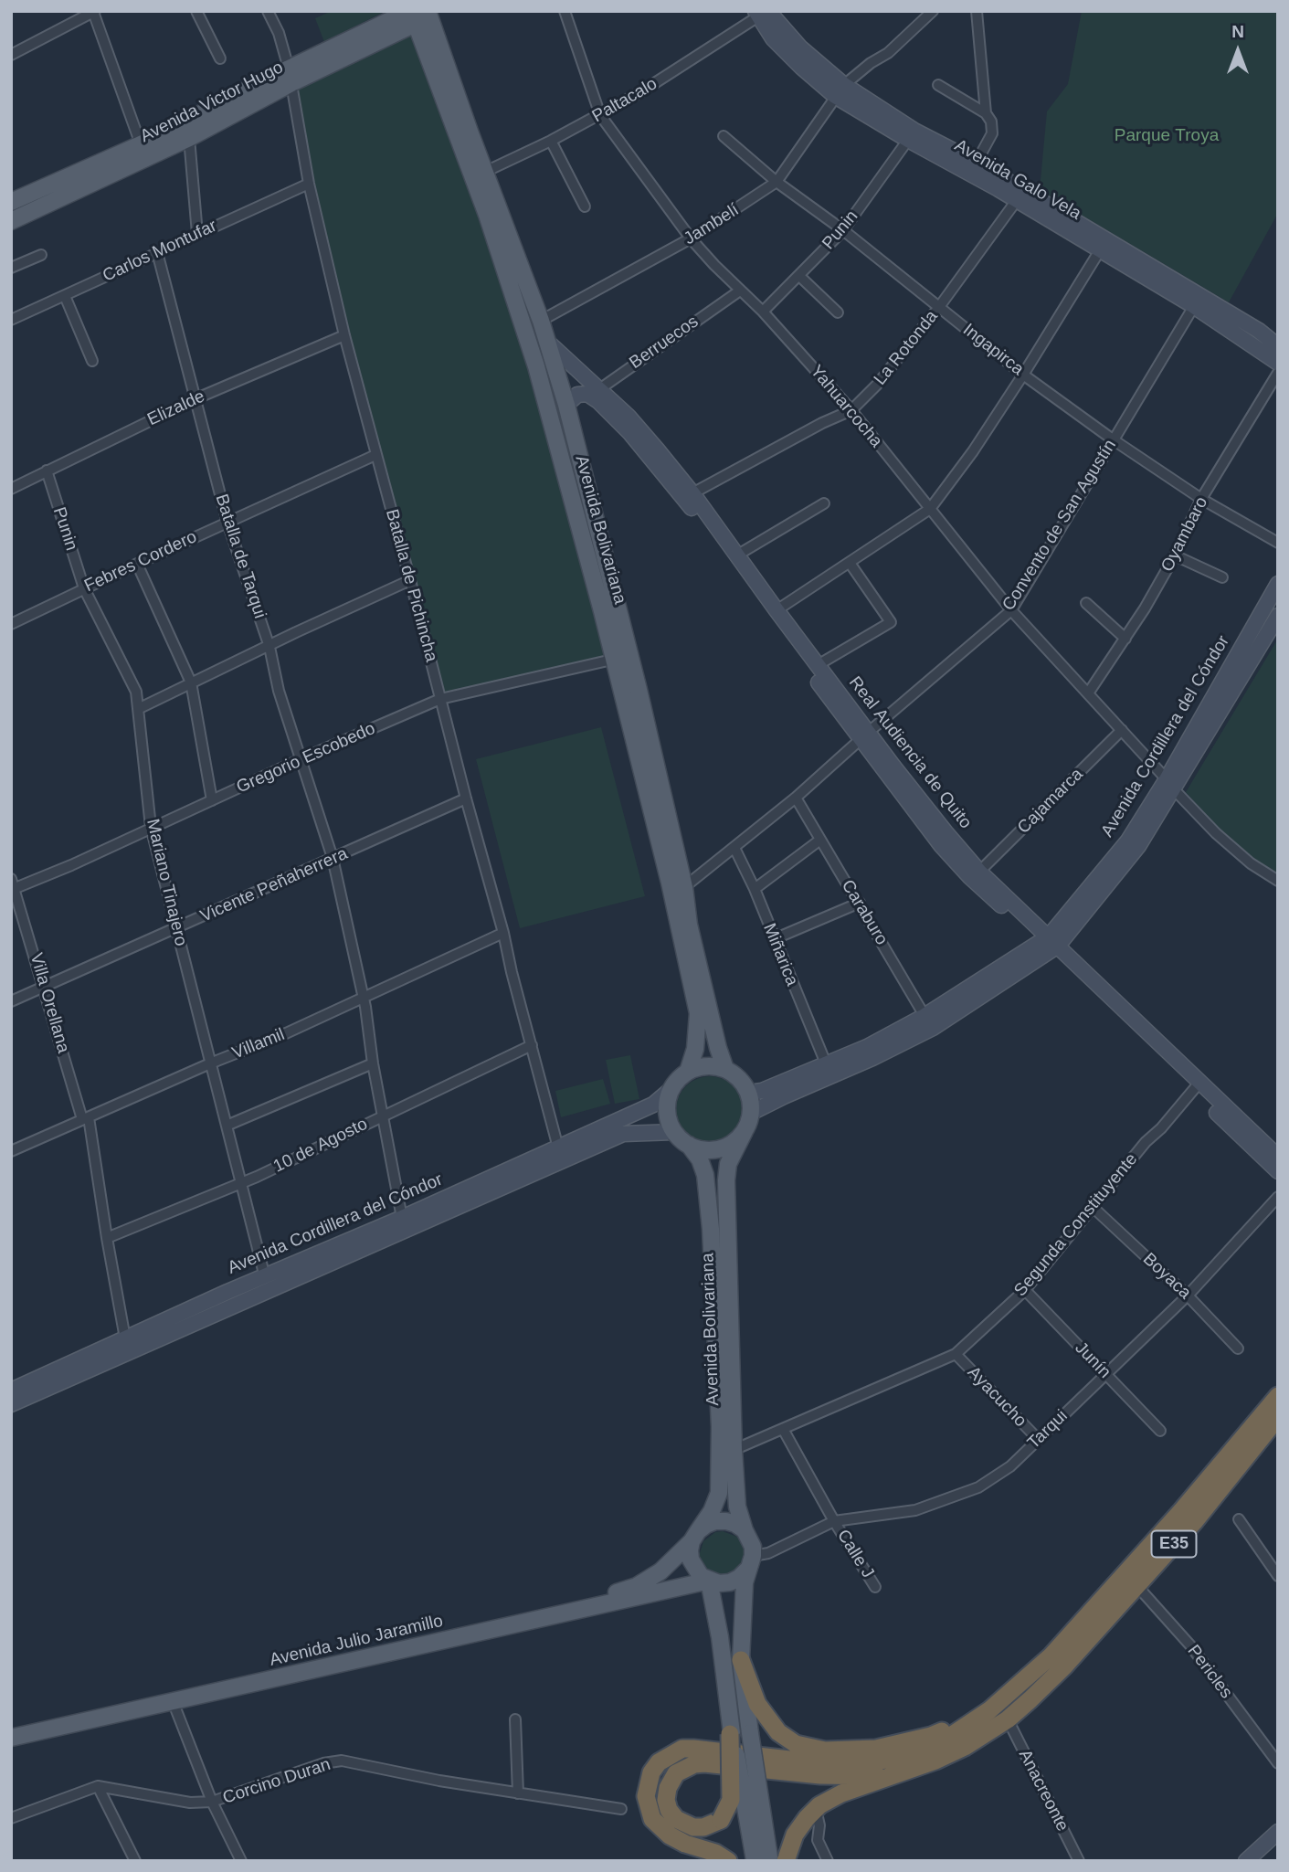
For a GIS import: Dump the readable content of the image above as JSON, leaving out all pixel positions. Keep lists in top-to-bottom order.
{
  "streets": {
    "highway": ["E35"],
    "main road": [
      "Avenida Victor Hugo",
      "Avenida Galo Vela",
      "Avenida Bolivariana",
      "Avenida Cordillera del Cóndor",
      "Real Audiencia de Quito",
      "Avenida Julio Jaramillo"
    ],
    "street": [
      "Paltacalo",
      "Jambelí",
      "Punin",
      "Carlos Montufar",
      "Berruecos",
      "La Rotonda",
      "Ingapirca",
      "Yahuarcocha",
      "Elizalde",
      "Convento de San Agustín",
      "Oyambaro",
      "Batalla de Tarqui",
      "Febres Cordero",
      "Batalla de Pichincha",
      "Gregorio Escobedo",
      "Cajamarca",
      "Mariano Tinajero",
      "Vicente Peñaherrera",
      "Caraburo",
      "Miñarica",
      "Villa Orellana",
      "Villamil",
      "10 de Agosto",
      "Segunda Constituyente",
      "Boyaca",
      "Junín",
      "Ayacucho",
      "Tarqui",
      "Calle J",
      "Pericles",
      "Corcino Duran",
      "Anacreonte"
    ]
  },
  "crossings": [
    ["Paltacalo", "Avenida Galo Vela"],
    ["Paltacalo", "Yahuarcocha"],
    ["Paltacalo", "Avenida Bolivariana"],
    ["Avenida Victor Hugo", "Avenida Bolivariana"],
    ["Avenida Victor Hugo", "Batalla de Pichincha"],
    ["Avenida Galo Vela", "Jambelí"],
    ["Avenida Galo Vela", "Punin"],
    ["Avenida Galo Vela", "La Rotonda"],
    ["Avenida Galo Vela", "Convento de San Agustín"],
    ["Jambelí", "Ingapirca"],
    ["Jambelí", "Yahuarcocha"],
    ["Jambelí", "Avenida Bolivariana"],
    ["Punin", "Ingapirca"],
    ["Punin", "Yahuarcocha"],
    ["Punin", "Elizalde"],
    ["Punin", "Febres Cordero"],
    ["Punin", "Mariano Tinajero"],
    ["Carlos Montufar", "Batalla de Tarqui"],
    ["Carlos Montufar", "Batalla de Pichincha"],
    ["Berruecos", "Yahuarcocha"],
    ["Berruecos", "Real Audiencia de Quito"],
    ["La Rotonda", "Ingapirca"],
    ["La Rotonda", "Yahuarcocha"],
    ["La Rotonda", "Real Audiencia de Quito"],
    ["Ingapirca", "Convento de San Agustín"],
    ["Ingapirca", "Oyambaro"],
    ["Yahuarcocha", "Convento de San Agustín"],
    ["Yahuarcocha", "Oyambaro"],
    ["Yahuarcocha", "Avenida Cordillera del Cóndor"],
    ["Yahuarcocha", "Cajamarca"],
    ["Elizalde", "Batalla de Tarqui"],
    ["Elizalde", "Batalla de Pichincha"],
    ["Convento de San Agustín", "Avenida Bolivariana"],
    ["Convento de San Agustín", "Real Audiencia de Quito"],
    ["Convento de San Agustín", "Caraburo"],
    ["Convento de San Agustín", "Miñarica"],
    ["Avenida Bolivariana", "Avenida Cordillera del Cóndor"],
    ["Avenida Bolivariana", "Real Audiencia de Quito"],
    ["Avenida Bolivariana", "Gregorio Escobedo"],
    ["Avenida Bolivariana", "Segunda Constituyente"],
    ["Avenida Bolivariana", "Tarqui"],
    ["Avenida Bolivariana", "Avenida Julio Jaramillo"],
    ["Batalla de Tarqui", "Febres Cordero"],
    ["Batalla de Tarqui", "Gregorio Escobedo"],
    ["Batalla de Tarqui", "Vicente Peñaherrera"],
    ["Batalla de Tarqui", "Villamil"],
    ["Febres Cordero", "Batalla de Pichincha"],
    ["Febres Cordero", "Mariano Tinajero"],
    ["Batalla de Pichincha", "Avenida Cordillera del Cóndor"],
    ["Batalla de Pichincha", "Gregorio Escobedo"],
    ["Batalla de Pichincha", "Vicente Peñaherrera"],
    ["Batalla de Pichincha", "Villamil"],
    ["Batalla de Pichincha", "10 de Agosto"],
    ["Avenida Cordillera del Cóndor", "Real Audiencia de Quito"],
    ["Avenida Cordillera del Cóndor", "Mariano Tinajero"],
    ["Avenida Cordillera del Cóndor", "Caraburo"],
    ["Avenida Cordillera del Cóndor", "Miñarica"],
    ["Avenida Cordillera del Cóndor", "Villa Orellana"],
    ["Real Audiencia de Quito", "Cajamarca"],
    ["Real Audiencia de Quito", "Segunda Constituyente"],
    ["Gregorio Escobedo", "Mariano Tinajero"],
    ["Gregorio Escobedo", "Villa Orellana"],
    ["Mariano Tinajero", "Vicente Peñaherrera"],
    ["Mariano Tinajero", "Villamil"],
    ["Mariano Tinajero", "10 de Agosto"],
    ["Vicente Peñaherrera", "Villa Orellana"],
    ["Villa Orellana", "Villamil"],
    ["Villa Orellana", "10 de Agosto"],
    ["Segunda Constituyente", "Boyaca"],
    ["Segunda Constituyente", "Junín"],
    ["Segunda Constituyente", "Ayacucho"],
    ["Segunda Constituyente", "Calle J"],
    ["Boyaca", "Tarqui"],
    ["Junín", "Tarqui"],
    ["Ayacucho", "Tarqui"],
    ["Tarqui", "Calle J"],
    ["Tarqui", "Avenida Julio Jaramillo"],
    ["E35", "Pericles"],
    ["E35", "Anacreonte"]
  ],
  "parks": ["Parque Troya"],
  "north": "top"
}
